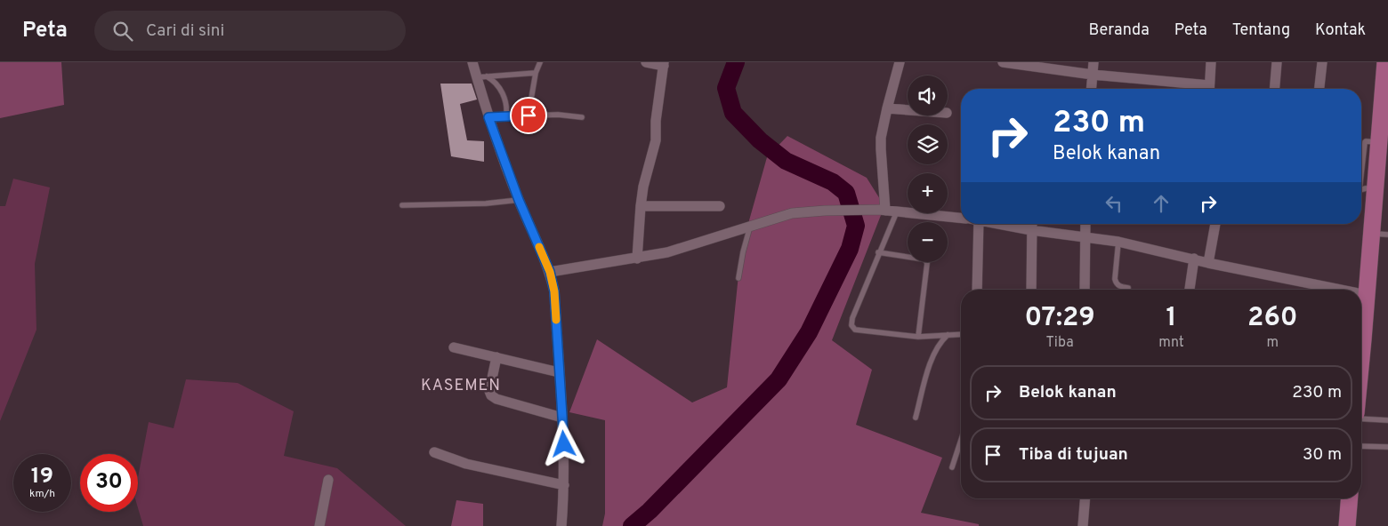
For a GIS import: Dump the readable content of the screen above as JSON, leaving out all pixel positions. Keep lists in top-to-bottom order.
{
  "districts": ["KASEMEN"],
  "page": {
    "header": "Peta",
    "search": "Cari di sini",
    "nav": [
      "Beranda",
      "Peta",
      "Tentang",
      "Kontak"
    ],
    "map_buttons": ["+", "−"],
    "turn": ["230 m", "Belok kanan"],
    "eta": [
      "07:29",
      "Tiba",
      "1",
      "mnt",
      "260",
      "m"
    ],
    "list": [
      {
        "name": "Belok kanan",
        "value": "230 m"
      },
      {
        "name": "Tiba di tujuan",
        "value": "30 m"
      }
    ],
    "speed": "19 km/h",
    "limit": "30"
  }
}
